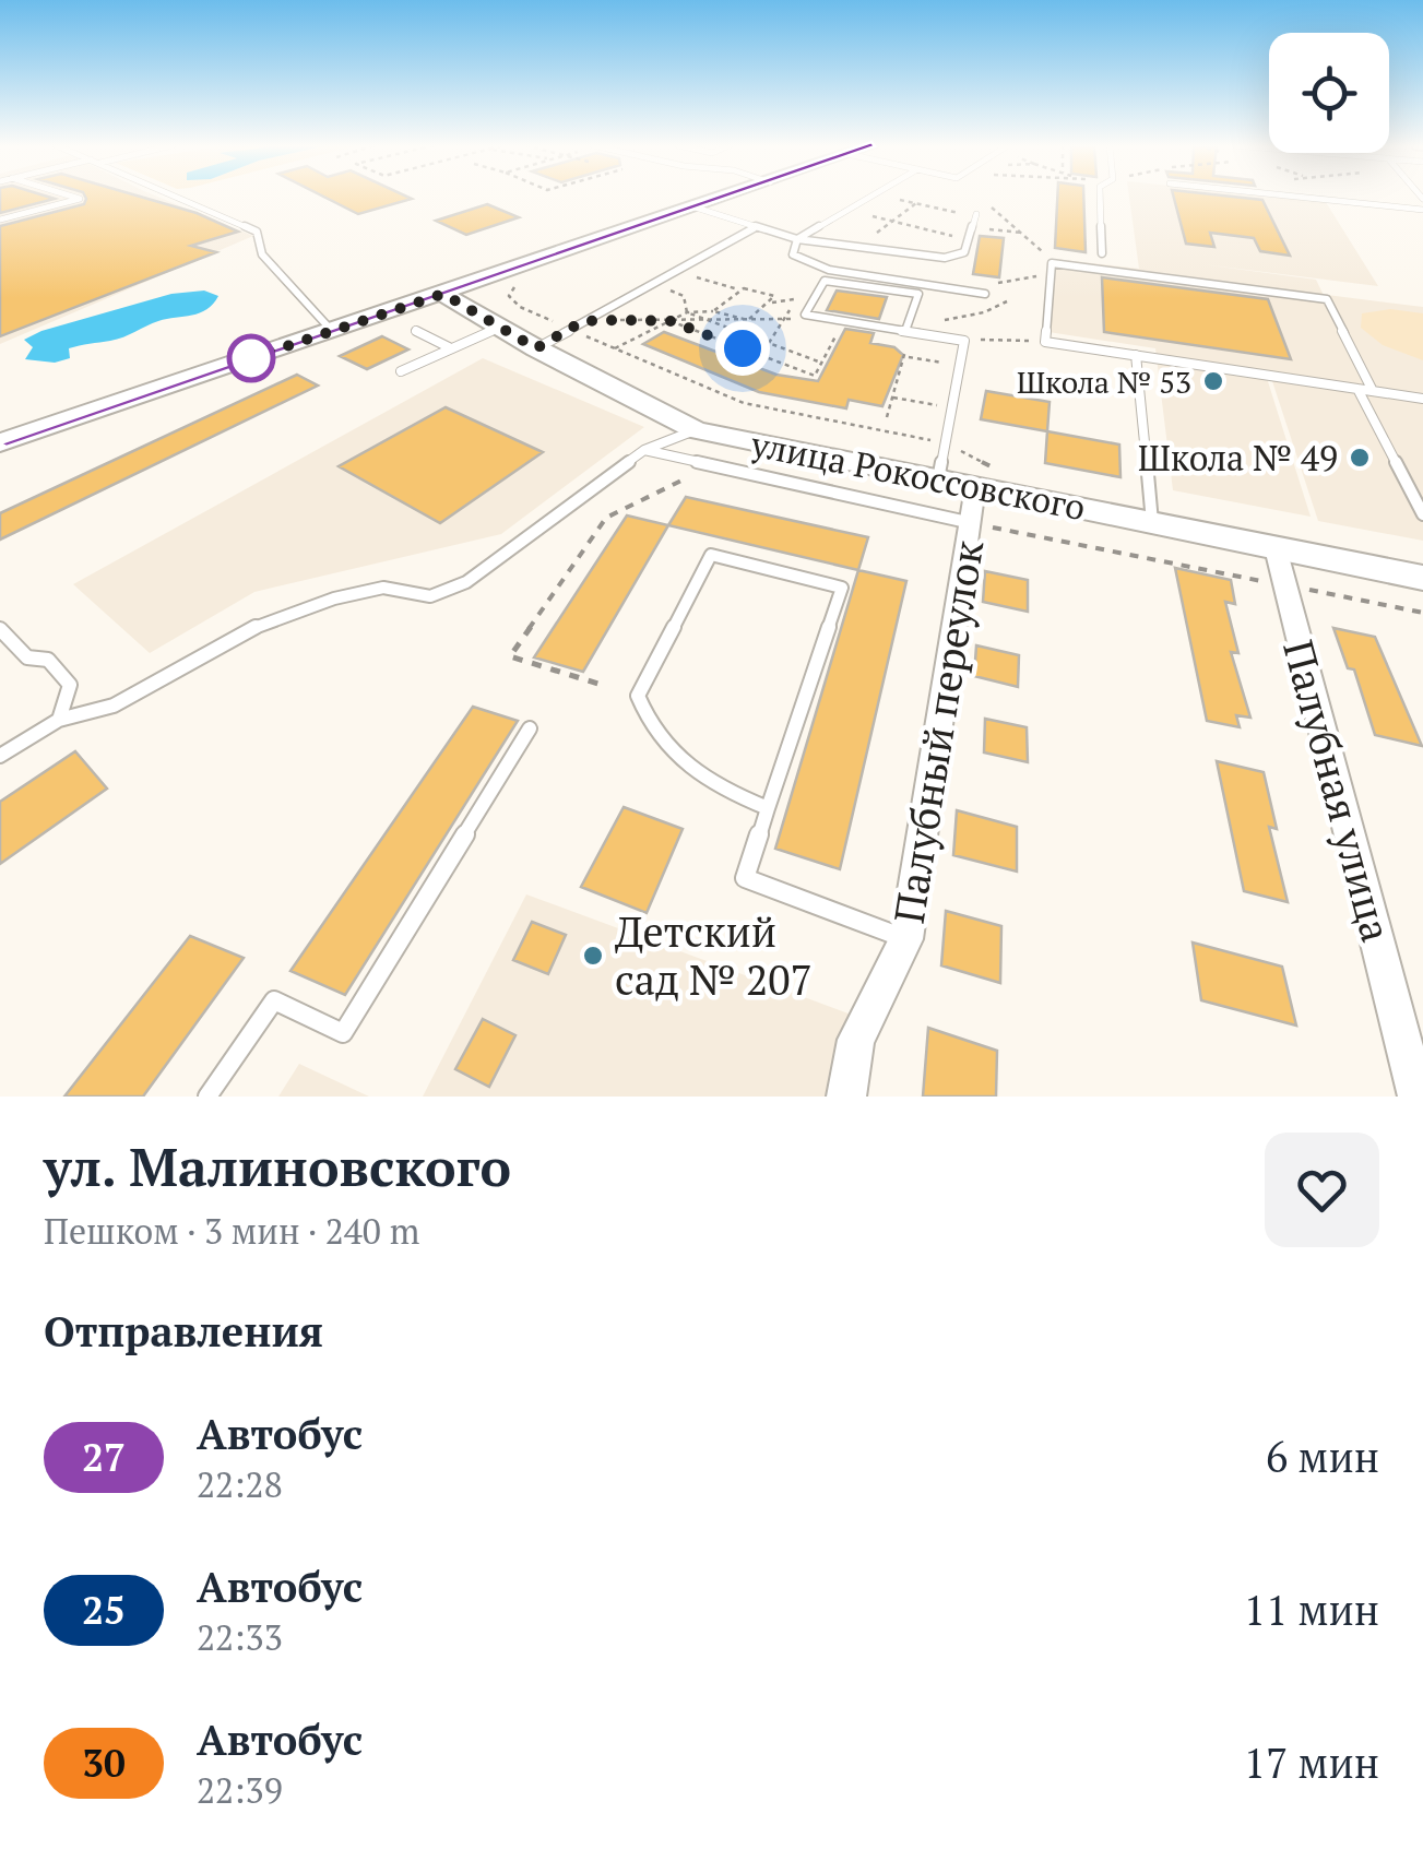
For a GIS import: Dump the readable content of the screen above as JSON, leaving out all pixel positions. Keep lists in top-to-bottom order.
{
  "streets": {
    "street": ["улица Рокоссовского", "Палубный переулок", "Палубная улица"]
  },
  "crossings": [
    ["улица Рокоссовского", "Палубный переулок"],
    ["улица Рокоссовского", "Палубная улица"]
  ],
  "places": ["Школа № 53", "Школа № 49", "Детский сад № 207"],
  "lines": ["bus line 27"],
  "page": {
    "heading": [
      ["ул. Малиновского", "Пешком · 3 мин · 240 m"],
      "Отправления"
    ],
    "list": [
      {
        "mark": "27",
        "name": "Автобус",
        "note": "22:28",
        "value": "6 мин"
      },
      {
        "mark": "25",
        "name": "Автобус",
        "note": "22:33",
        "value": "11 мин"
      },
      {
        "mark": "30",
        "name": "Автобус",
        "note": "22:39",
        "value": "17 мин"
      }
    ]
  }
}
